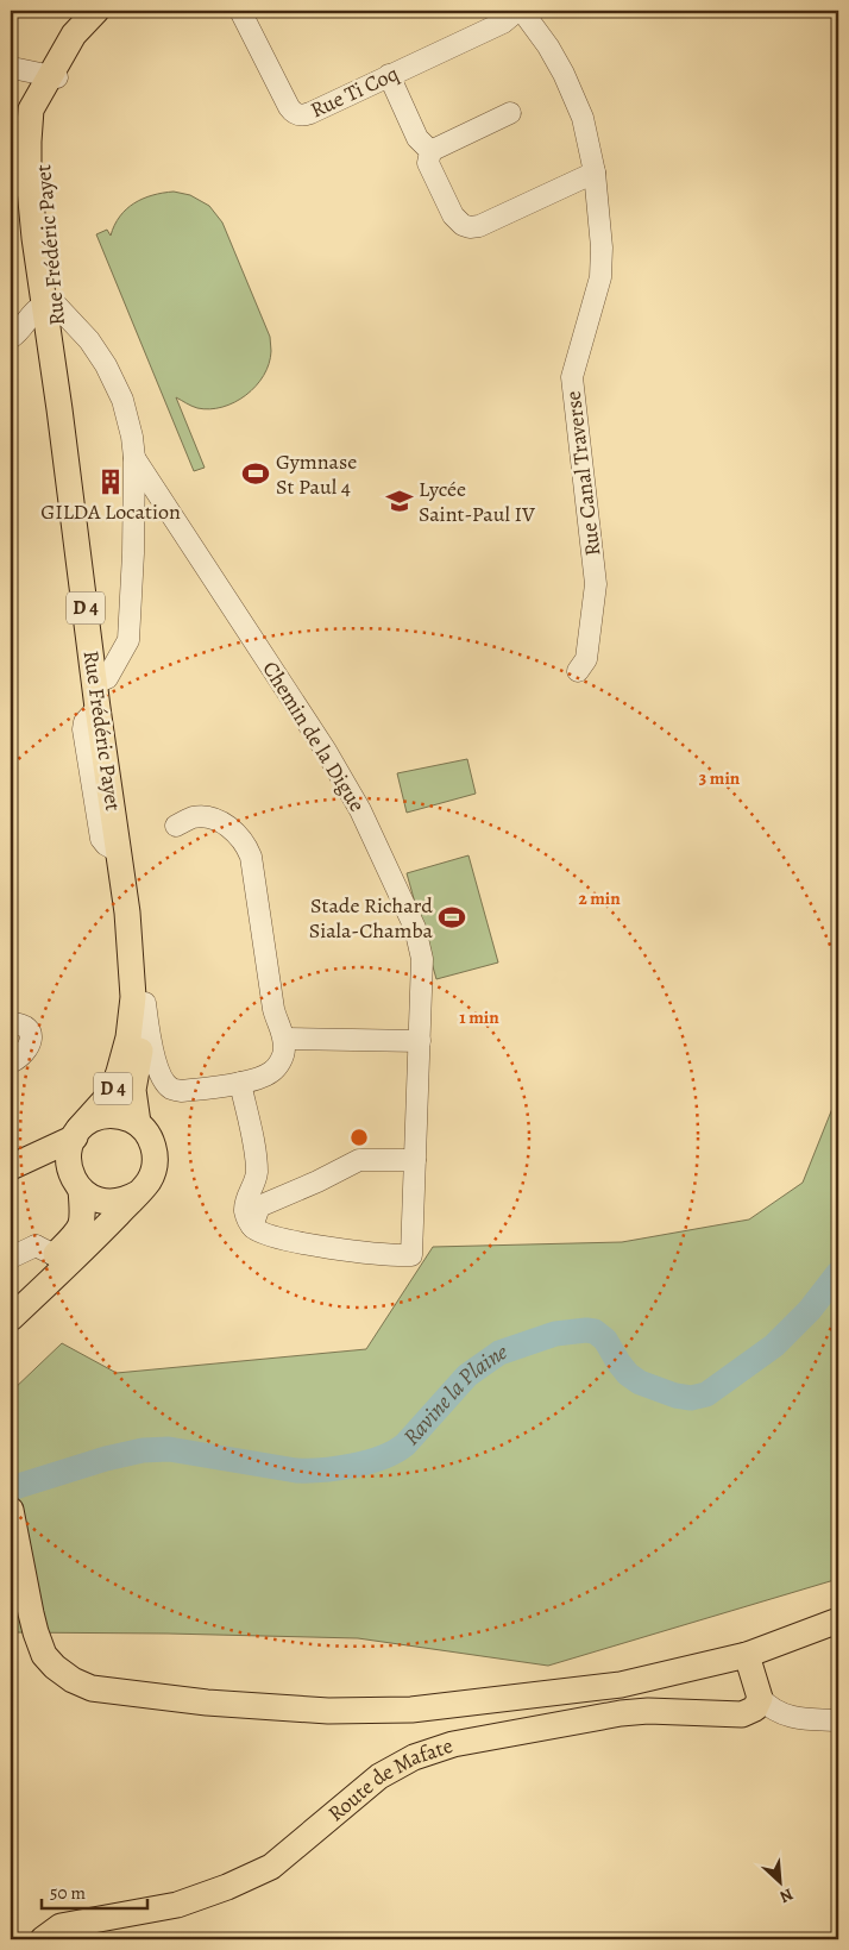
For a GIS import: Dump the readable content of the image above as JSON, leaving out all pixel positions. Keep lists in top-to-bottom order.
{
  "streets": {
    "main road": ["Rue Frédéric Payet", "D 4", "Route de Mafate"],
    "street": ["Rue Ti Coq", "Rue Canal Traverse", "Chemin de la Digue"]
  },
  "crossings": [
    ["Rue Frédéric Payet", "D 4"],
    ["Rue Frédéric Payet", "Chemin de la Digue"]
  ],
  "water": ["Ravine la Plaine"],
  "places": {
    "sports": ["Gymnase St Paul 4", "Stade Richard Siala-Chamba"],
    "building": ["GILDA Location"],
    "school or university": ["Lycée Saint-Paul IV"]
  },
  "scale_bar": "50 m",
  "north": "bottom right",
  "rings": ["3 min", "2 min", "1 min"]
}
